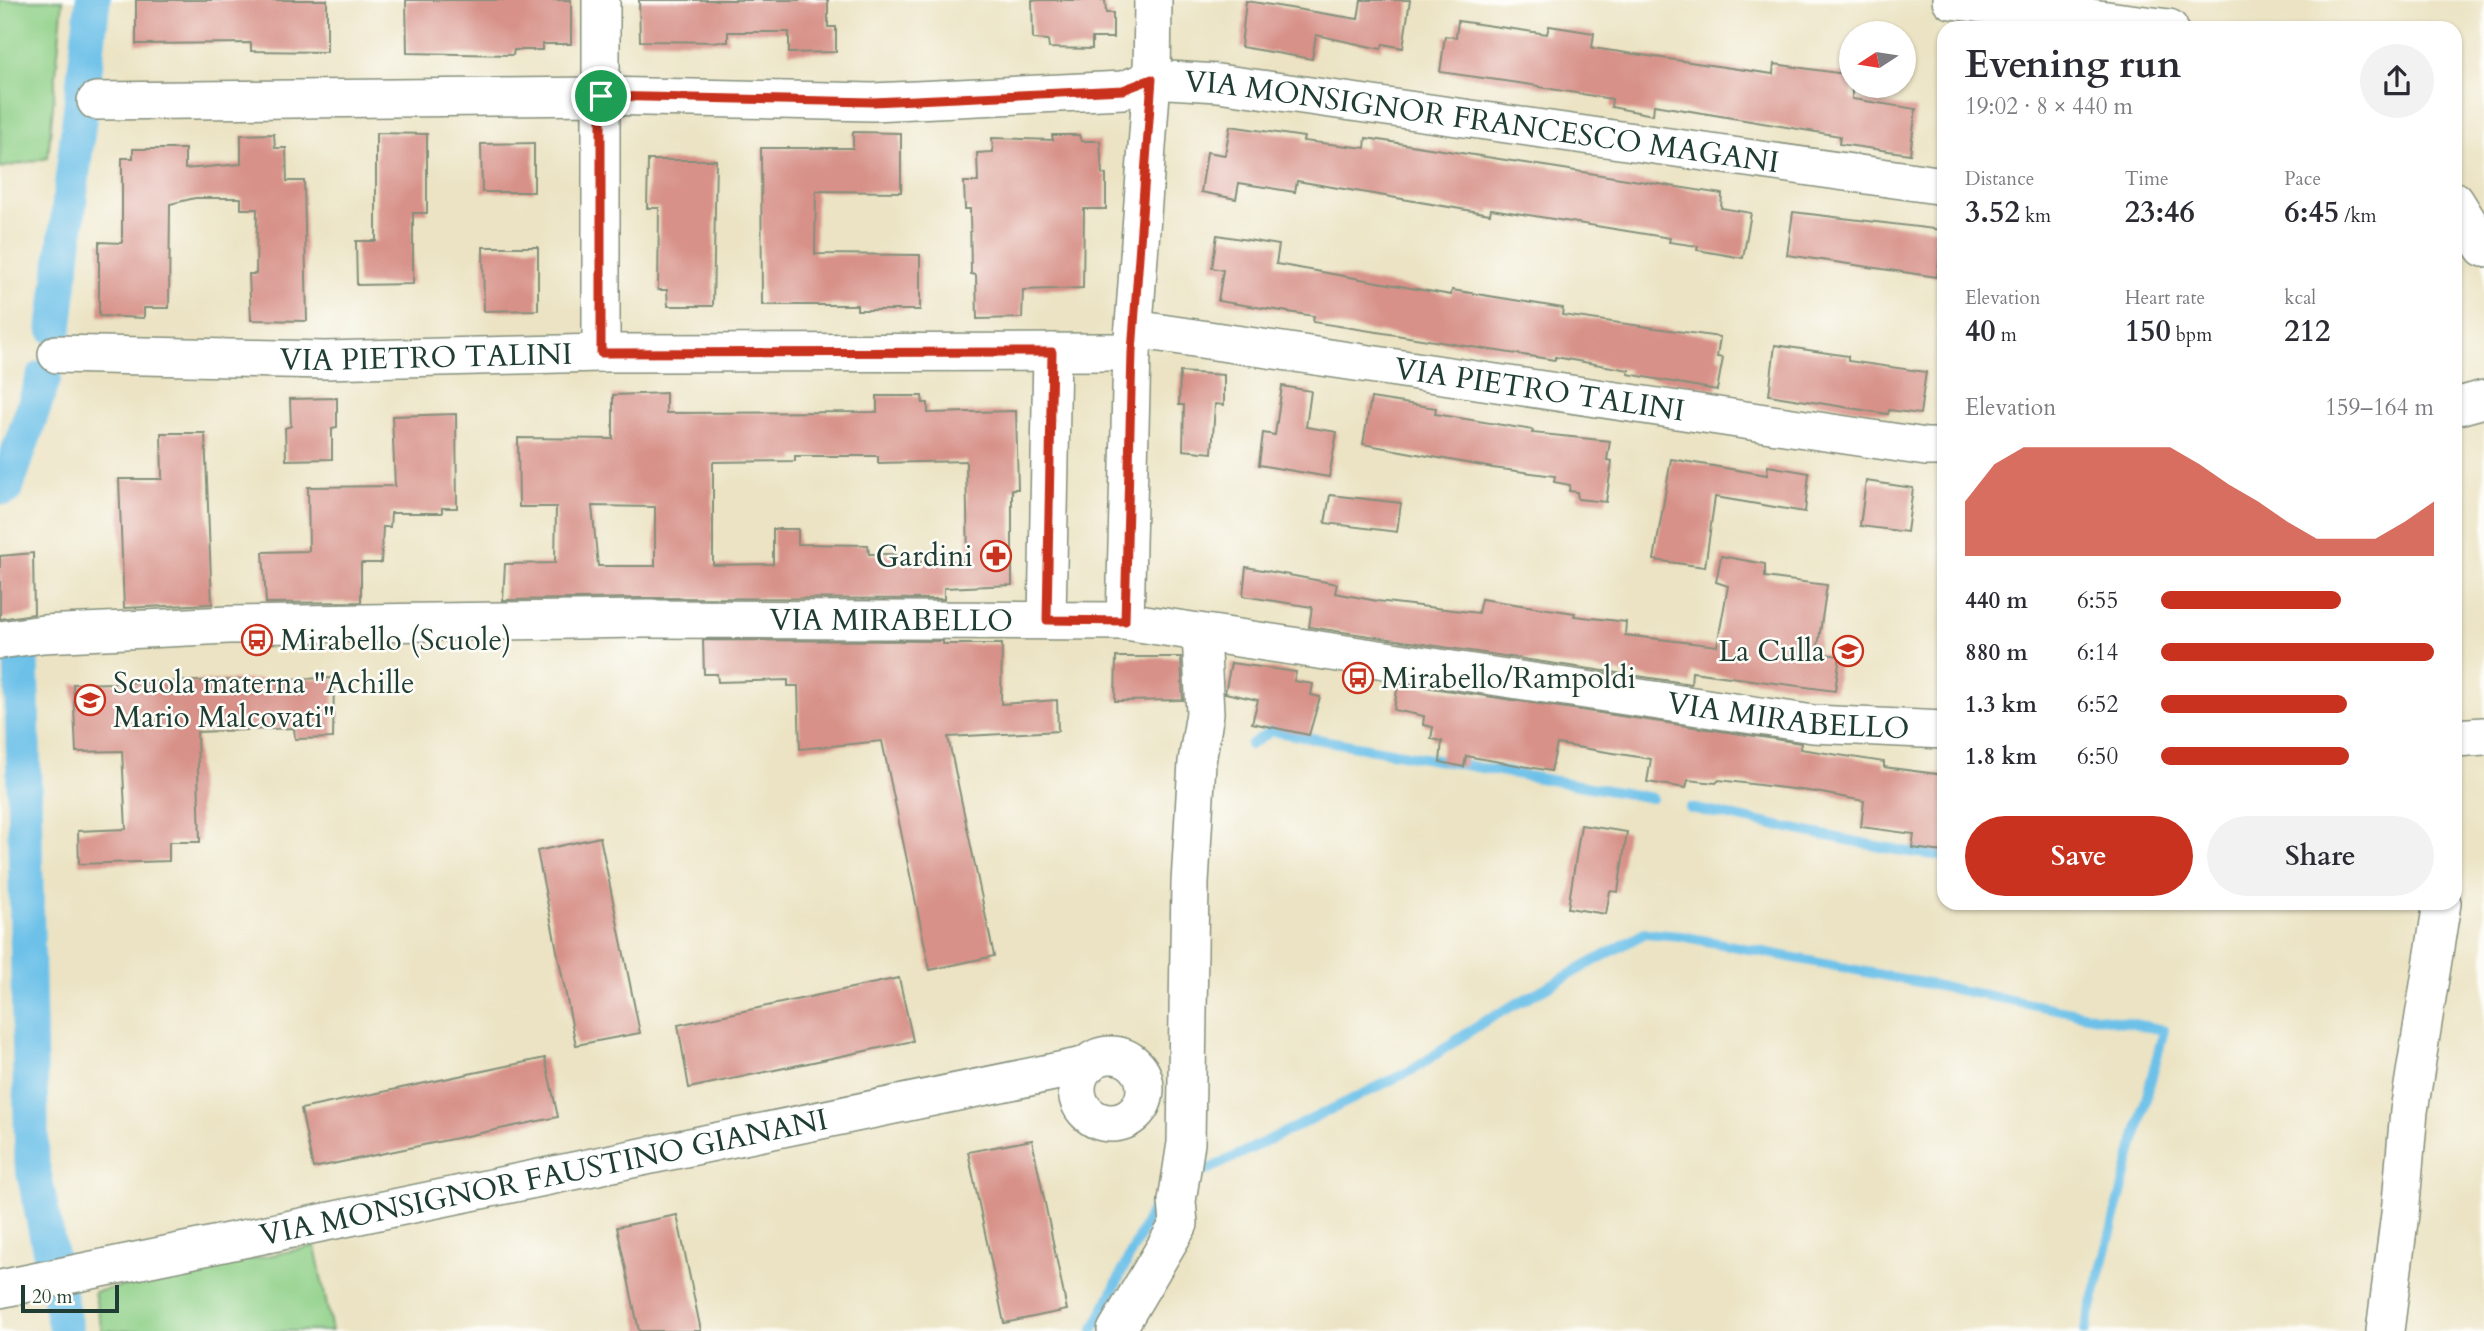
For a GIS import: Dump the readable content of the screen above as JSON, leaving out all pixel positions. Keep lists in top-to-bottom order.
{
  "streets": {
    "street": [
      "VIA MONSIGNOR FRANCESCO MAGANI",
      "VIA PIETRO TALINI",
      "VIA MIRABELLO",
      "VIA MONSIGNOR FAUSTINO GIANANI"
    ]
  },
  "places": {
    "pharmacy": ["Gardini"],
    "bus stop": ["Mirabello (Scuole)", "Mirabello/Rampoldi"],
    "school or university": ["La Culla", "Scuola materna \"Achille Mario Malcovati\""]
  },
  "scale_bar": "20 m",
  "north": "left",
  "page": {
    "heading": ["Evening run", "19:02 · 8 × 440 m"],
    "stats": [
      ["Distance", "3.52 km"],
      ["Time", "23:46"],
      ["Pace", "6:45 /km"],
      ["Elevation", "40 m"],
      ["Heart rate", "150 bpm"],
      ["kcal", "212"]
    ],
    "chart": ["Elevation", "159–164 m"],
    "list": [
      {
        "name": "440 m",
        "note": "6:55"
      },
      {
        "name": "880 m",
        "note": "6:14"
      },
      {
        "name": "1.3 km",
        "note": "6:52"
      },
      {
        "name": "1.8 km",
        "note": "6:50"
      }
    ],
    "buttons": ["Save", "Share"],
    "scale": "20 m"
  }
}
